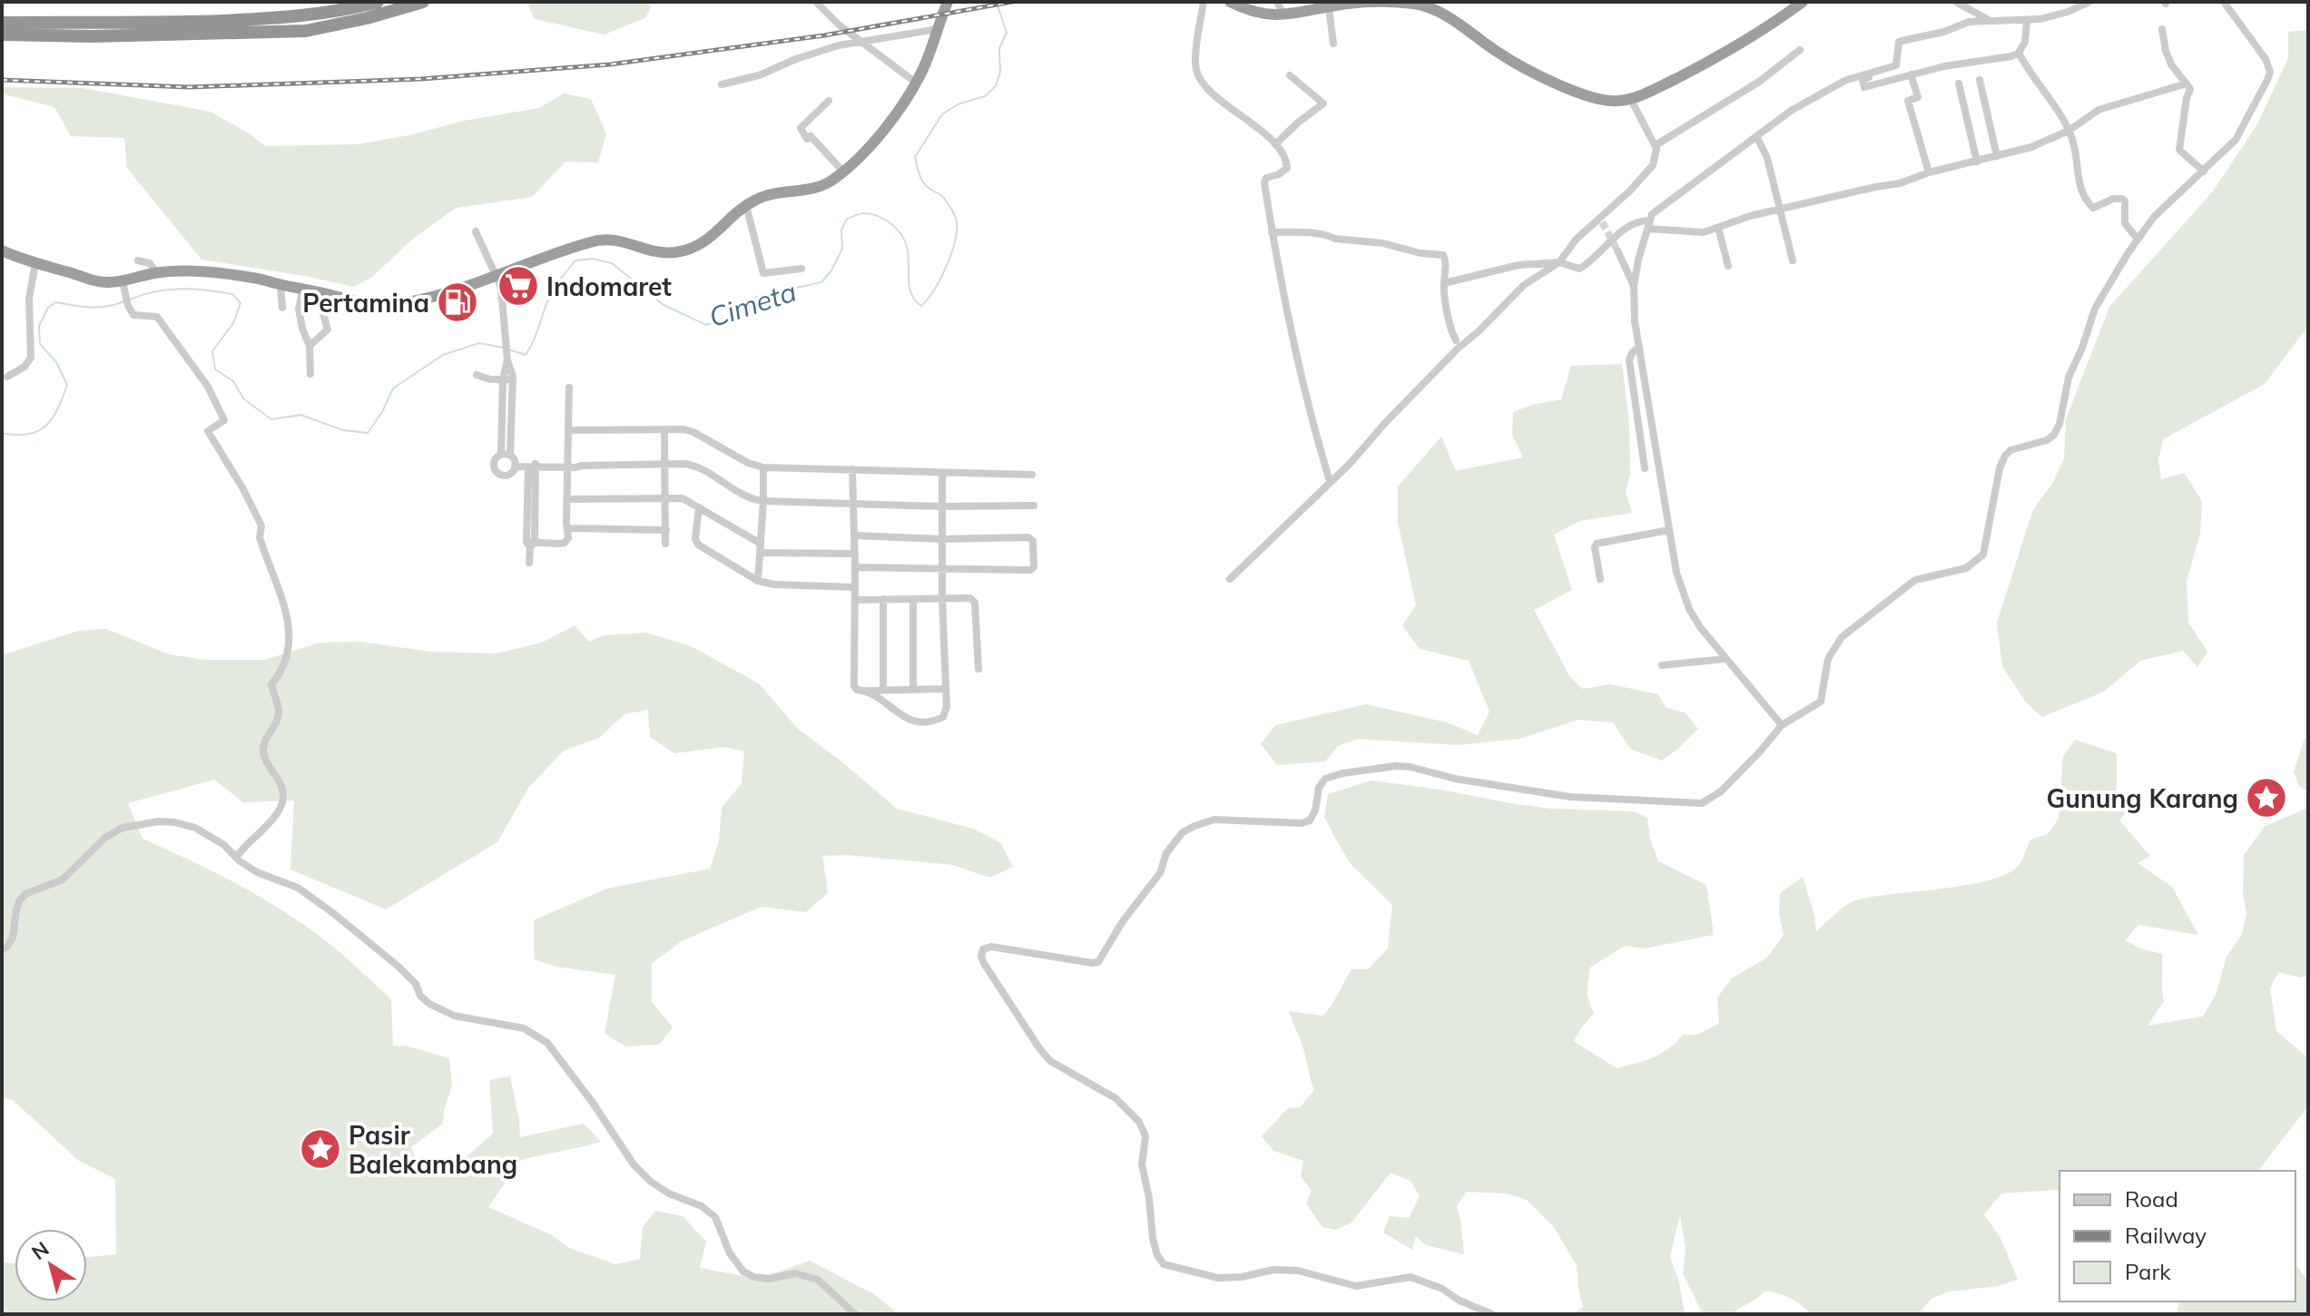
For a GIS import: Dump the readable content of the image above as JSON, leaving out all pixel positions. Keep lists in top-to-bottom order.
{
  "water": ["Cimeta"],
  "places": {
    "supermarket": ["Indomaret"],
    "fuel station": ["Pertamina"],
    "place": ["Gunung Karang", "Pasir Balekambang"]
  },
  "legend": ["Road", "Railway", "Park"],
  "north": "top left"
}
